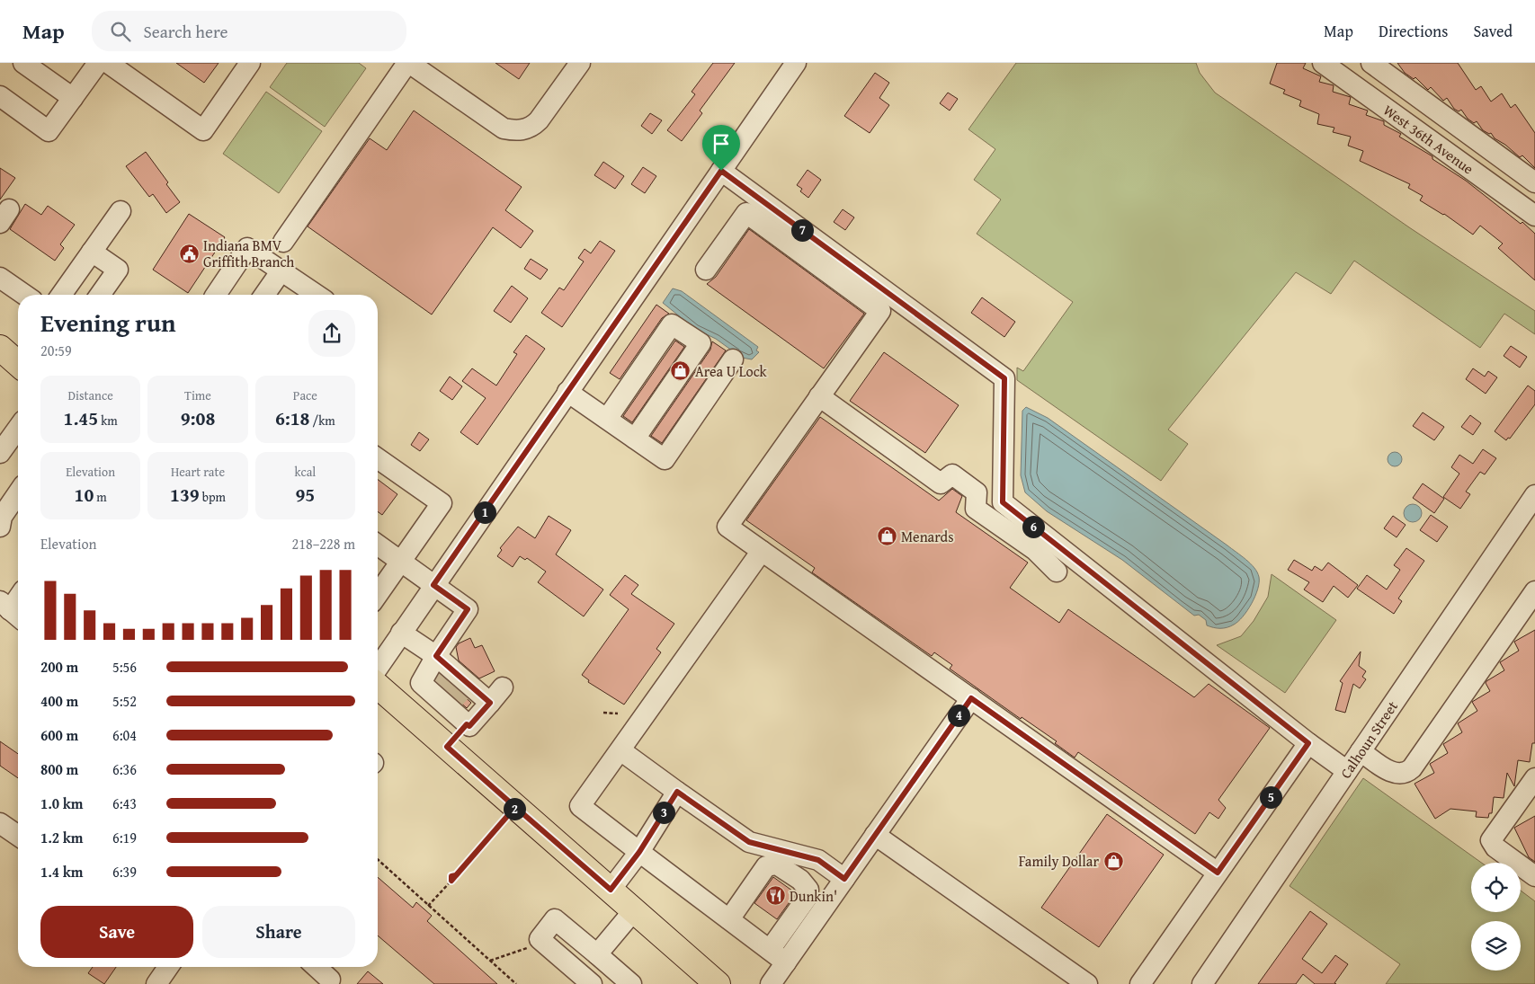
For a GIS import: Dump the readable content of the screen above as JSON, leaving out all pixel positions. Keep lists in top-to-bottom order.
{
  "streets": {
    "street": ["West 36th Avenue", "Calhoun Street"]
  },
  "places": {
    "public building": ["Indiana BMV Griffith Branch"],
    "shop": ["Area U Lock", "Menards", "Family Dollar"],
    "restaurant": ["Dunkin'"]
  },
  "page": {
    "header": "Map",
    "search": "Search here",
    "nav": ["Map", "Directions", "Saved"],
    "pins": [
      "7",
      "1",
      "6",
      "4",
      "5",
      "2",
      "3"
    ],
    "heading": ["Evening run", "20:59"],
    "stats": [
      ["Distance", "1.45 km"],
      ["Time", "9:08"],
      ["Pace", "6:18 /km"],
      ["Elevation", "10 m"],
      ["Heart rate", "139 bpm"],
      ["kcal", "95"]
    ],
    "chart": ["Elevation", "218–228 m"],
    "list": [
      {
        "name": "200 m",
        "note": "5:56"
      },
      {
        "name": "400 m",
        "note": "5:52"
      },
      {
        "name": "600 m",
        "note": "6:04"
      },
      {
        "name": "800 m",
        "note": "6:36"
      },
      {
        "name": "1.0 km",
        "note": "6:43"
      },
      {
        "name": "1.2 km",
        "note": "6:19"
      },
      {
        "name": "1.4 km",
        "note": "6:39"
      }
    ],
    "buttons": ["Save", "Share"]
  }
}
